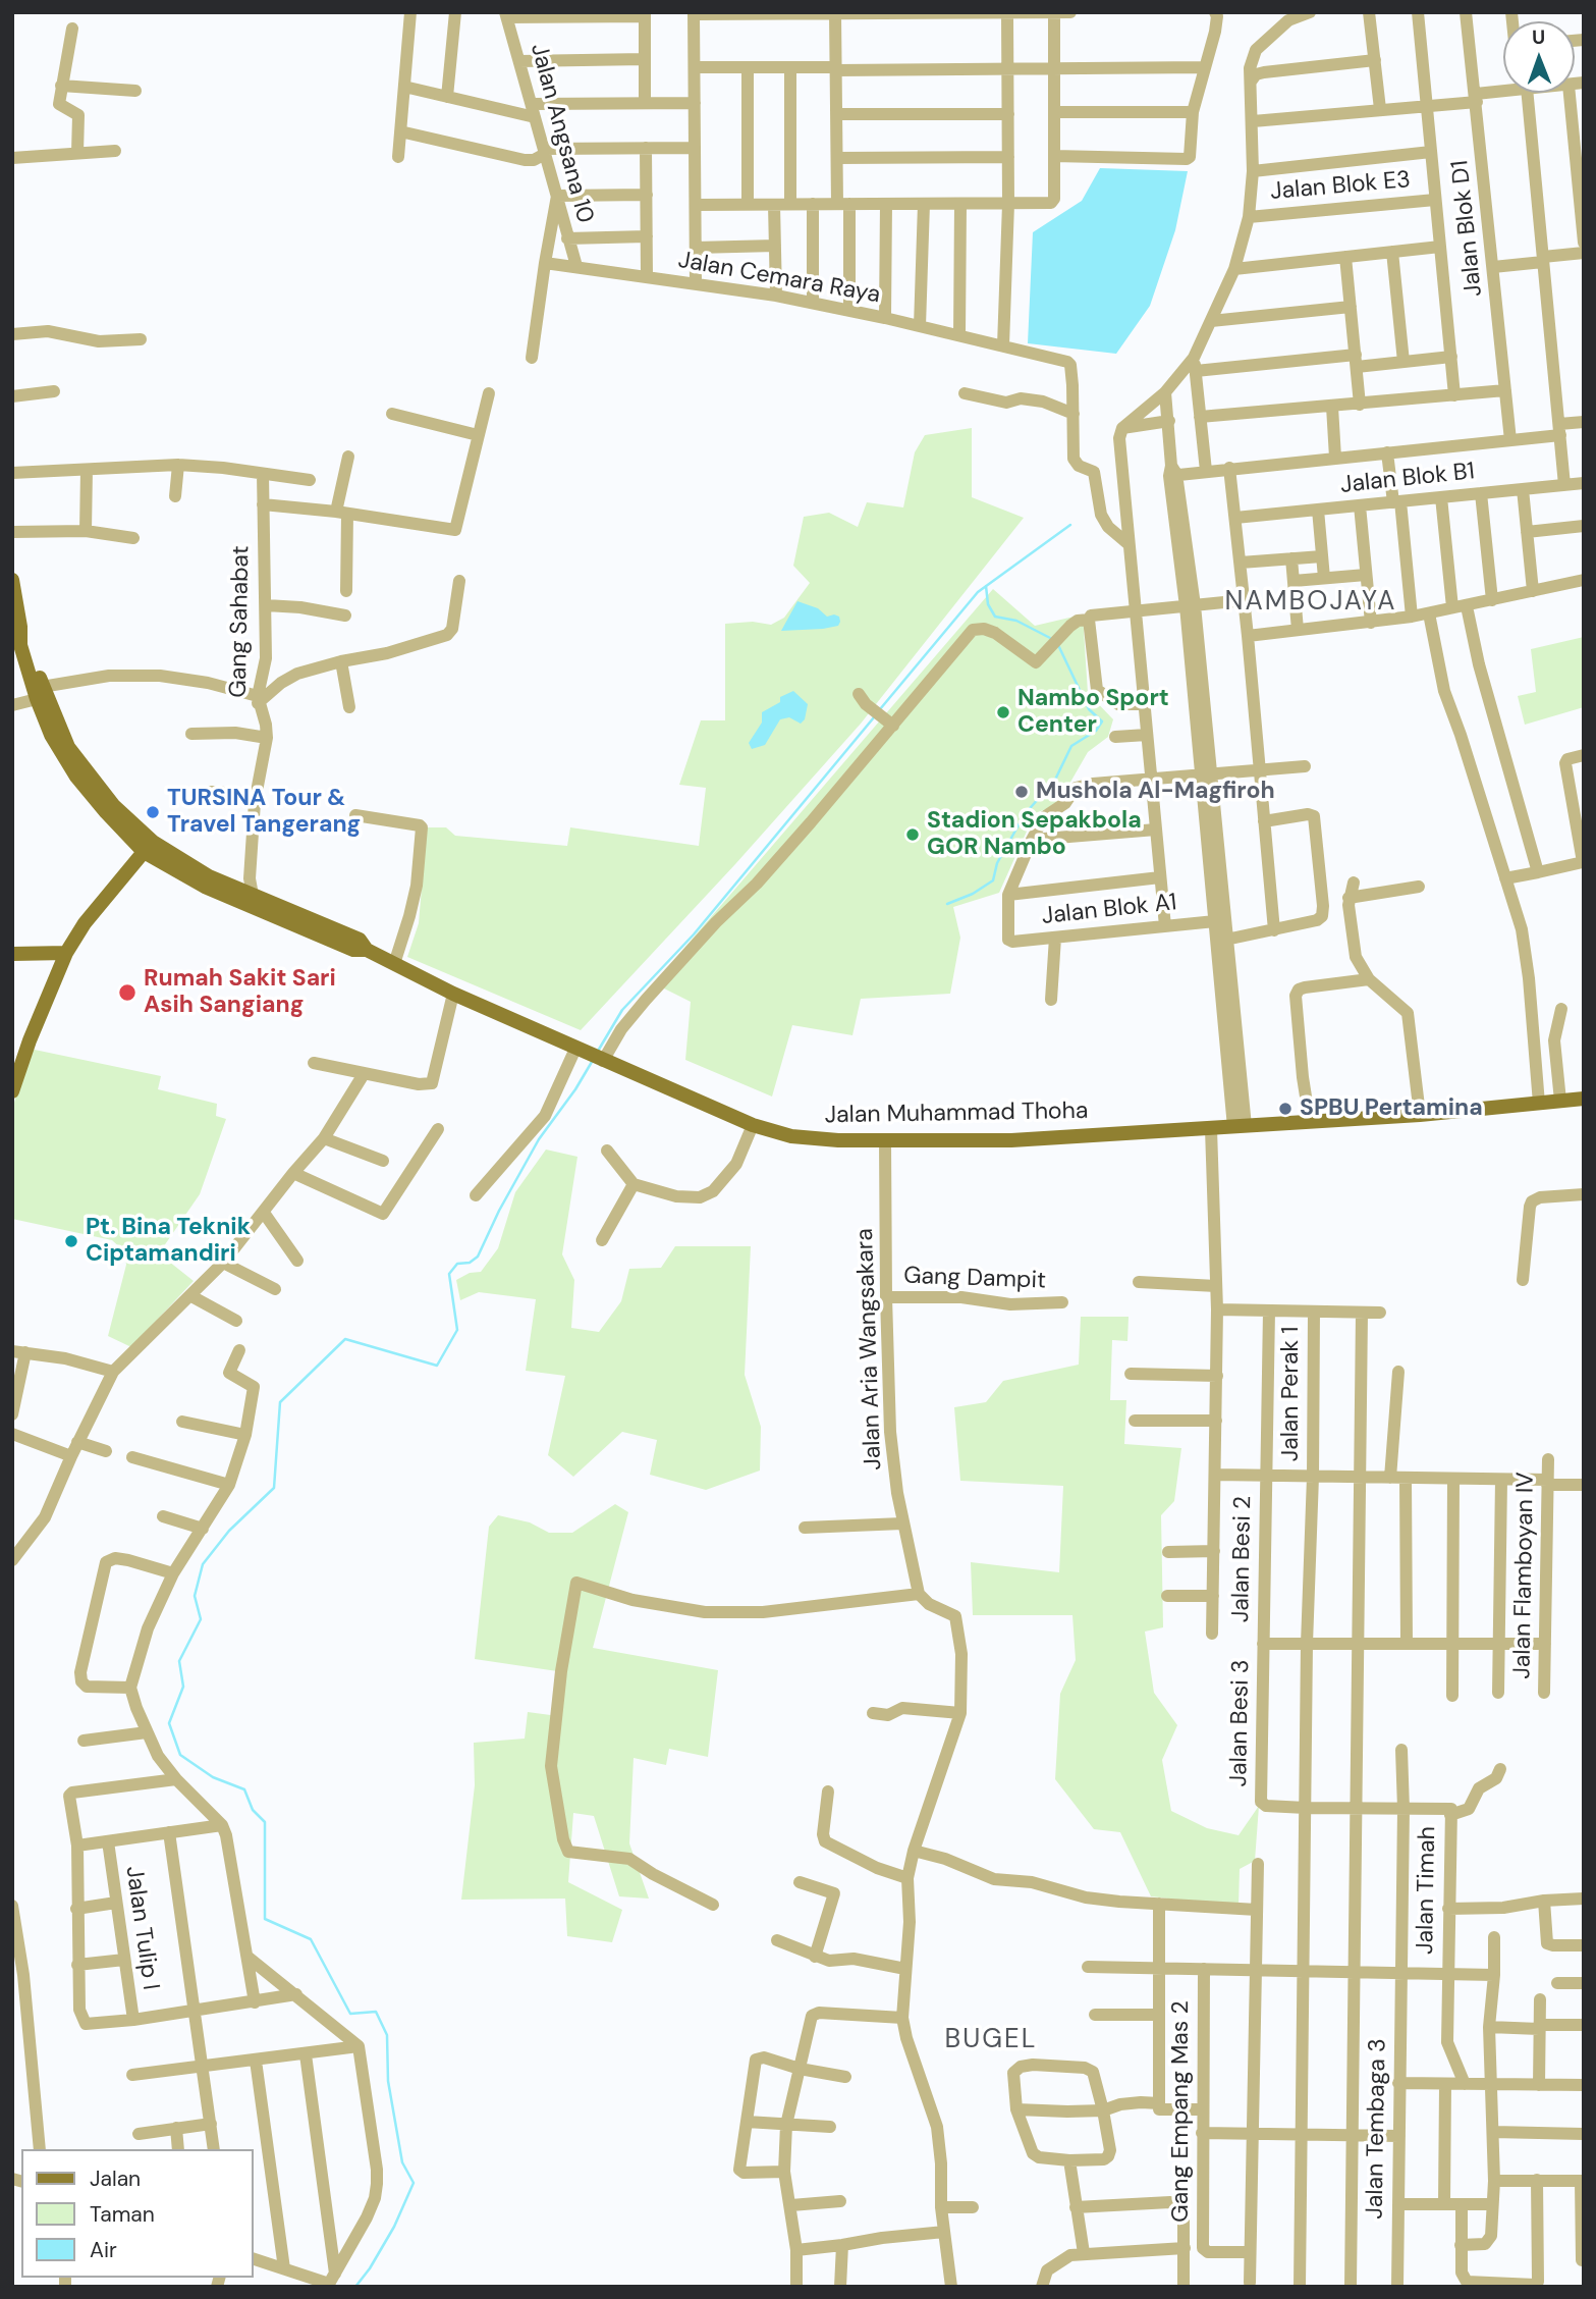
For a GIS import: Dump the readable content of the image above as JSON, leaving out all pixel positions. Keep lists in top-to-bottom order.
{
  "streets": {
    "main road": ["Jalan Muhammad Thoha"],
    "street": [
      "Jalan Angsana 10",
      "Jalan Blok E3",
      "Jalan Blok D1",
      "Jalan Cemara Raya",
      "Jalan Blok B1",
      "Gang Sahabat",
      "Jalan Blok A1",
      "Gang Dampit",
      "Jalan Aria Wangsakara",
      "Jalan Perak 1",
      "Jalan Besi 2",
      "Jalan Flamboyan IV",
      "Jalan Besi 3",
      "Jalan Timah",
      "Jalan Tulip I",
      "Gang Empang Mas 2",
      "Jalan Tembaga 3"
    ]
  },
  "crossings": [
    ["Jalan Angsana 10", "Jalan Cemara Raya"],
    ["Gang Sahabat", "Jalan Muhammad Thoha"],
    ["Jalan Muhammad Thoha", "Jalan Aria Wangsakara"],
    ["Gang Dampit", "Jalan Aria Wangsakara"],
    ["Jalan Perak 1", "Jalan Besi 3"],
    ["Jalan Besi 2", "Jalan Besi 3"]
  ],
  "districts": ["NAMBOJAYA", "BUGEL"],
  "places": [
    "Nambo Sport Center",
    "Mushola Al-Magfiroh",
    "TURSINA Tour & Travel Tangerang",
    "Stadion Sepakbola GOR Nambo",
    "Rumah Sakit Sari Asih Sangiang",
    "SPBU Pertamina",
    "Pt. Bina Teknik Ciptamandiri"
  ],
  "legend": ["Jalan", "Taman", "Air"],
  "north": "top"
}
